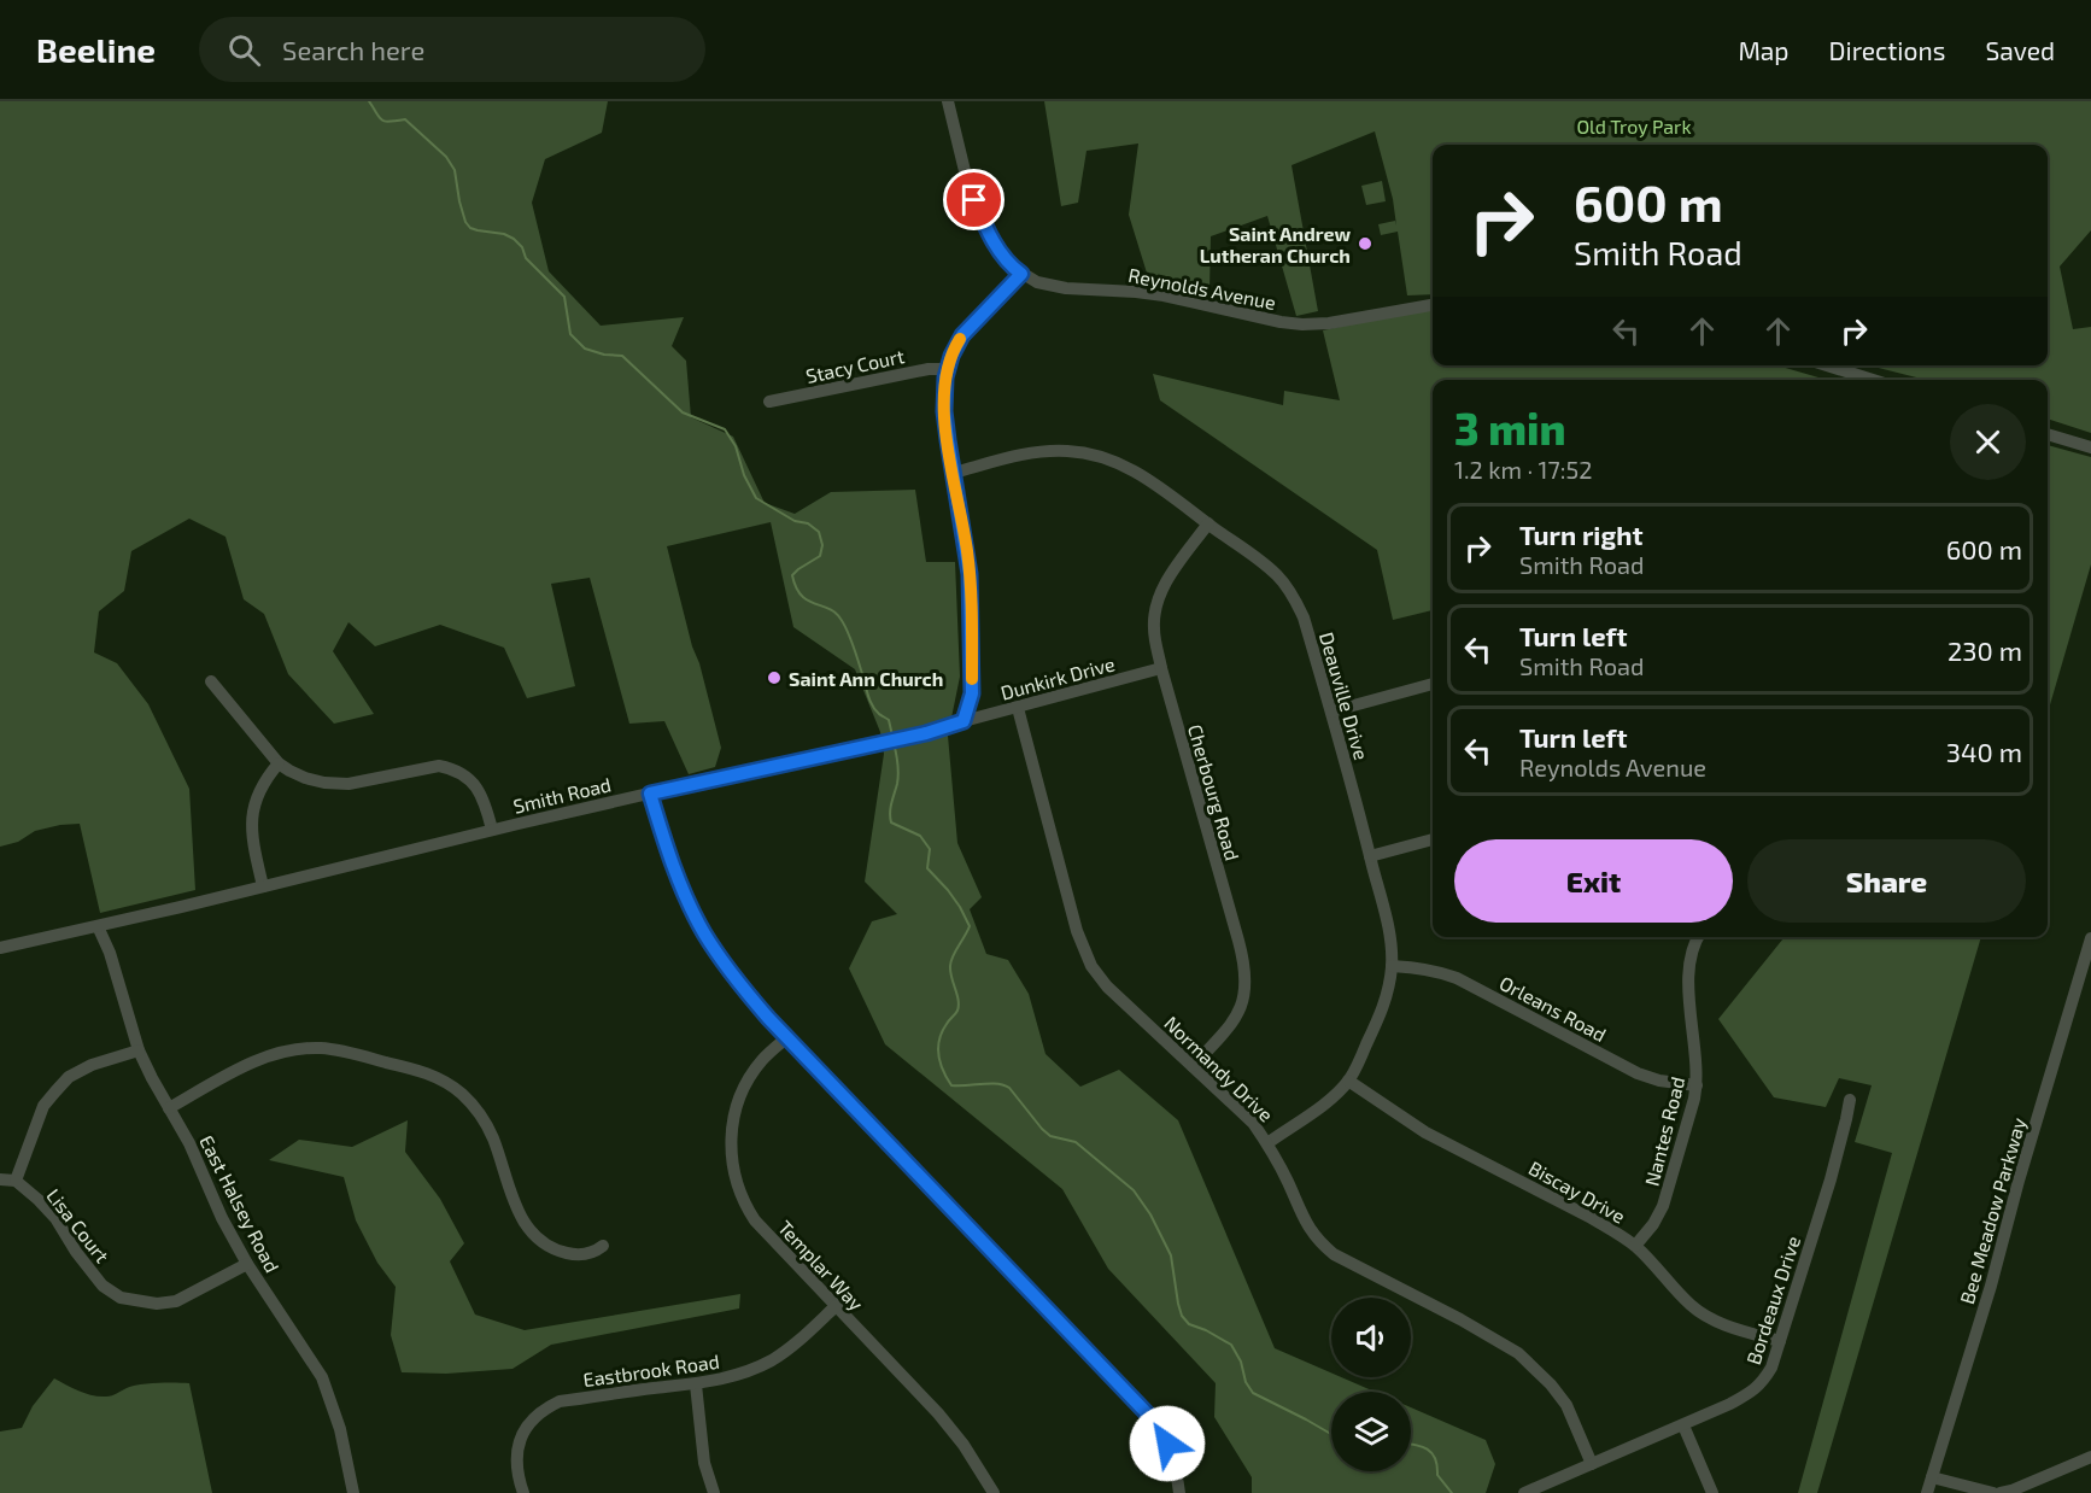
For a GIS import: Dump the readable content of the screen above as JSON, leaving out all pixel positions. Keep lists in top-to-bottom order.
{
  "streets": {
    "street": [
      "Reynolds Avenue",
      "Stacy Court",
      "Dunkirk Drive",
      "Deauville Drive",
      "Cherbourg Road",
      "Smith Road",
      "Orleans Road",
      "Normandy Drive",
      "Nantes Road",
      "Biscay Drive",
      "East Halsey Road",
      "Bee Meadow Parkway",
      "Lisa Court",
      "Templar Way",
      "Bordeaux Drive",
      "Eastbrook Road"
    ]
  },
  "crossings": [
    ["Dunkirk Drive", "Cherbourg Road"],
    ["Dunkirk Drive", "Smith Road"],
    ["Dunkirk Drive", "Normandy Drive"],
    ["Deauville Drive", "Cherbourg Road"],
    ["Deauville Drive", "Orleans Road"],
    ["Deauville Drive", "Normandy Drive"],
    ["Deauville Drive", "Biscay Drive"],
    ["Cherbourg Road", "Normandy Drive"],
    ["Smith Road", "East Halsey Road"],
    ["Orleans Road", "Nantes Road"],
    ["Normandy Drive", "Bordeaux Drive"],
    ["Nantes Road", "Biscay Drive"],
    ["Biscay Drive", "Bordeaux Drive"],
    ["East Halsey Road", "Lisa Court"],
    ["Templar Way", "Eastbrook Road"]
  ],
  "parks": ["Old Troy Park"],
  "places": ["Saint Andrew Lutheran Church", "Saint Ann Church"],
  "page": {
    "header": "Beeline",
    "search": "Search here",
    "nav": ["Map", "Directions", "Saved"],
    "turn": ["600 m", "Smith Road"],
    "heading": ["3 min", "1.2 km · 17:52"],
    "list": [
      {
        "name": "Turn right",
        "note": "Smith Road",
        "value": "600 m"
      },
      {
        "name": "Turn left",
        "note": "Smith Road",
        "value": "230 m"
      },
      {
        "name": "Turn left",
        "note": "Reynolds Avenue",
        "value": "340 m"
      }
    ],
    "buttons": ["Exit", "Share"]
  }
}
